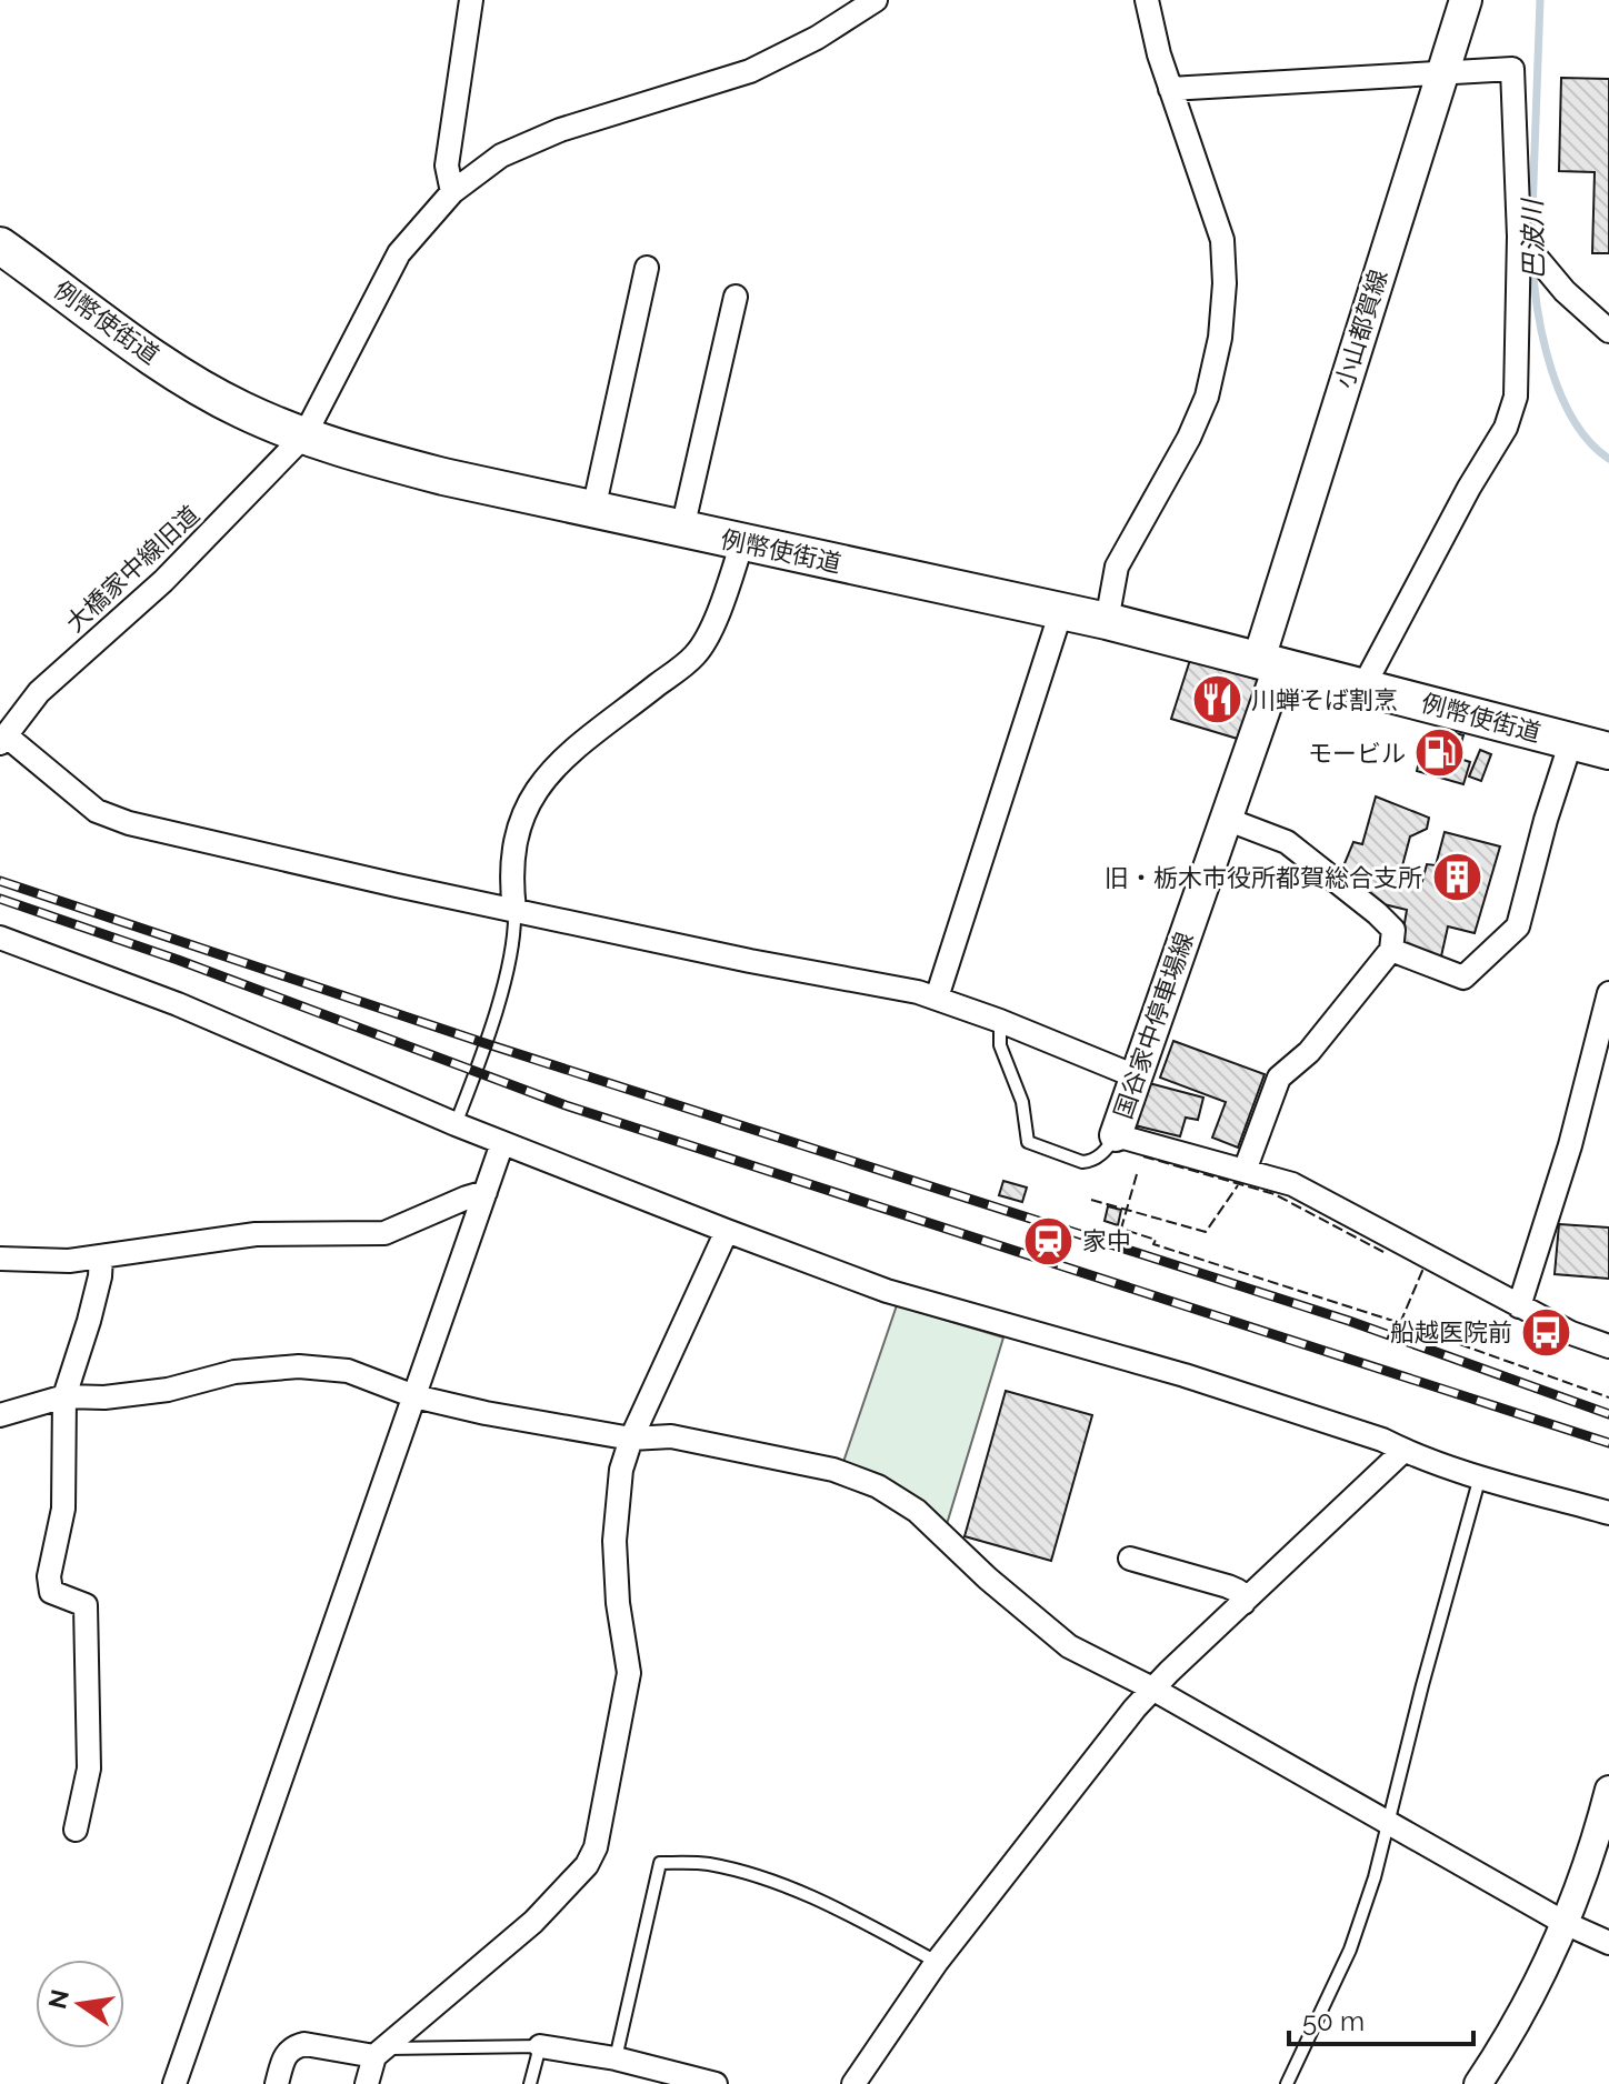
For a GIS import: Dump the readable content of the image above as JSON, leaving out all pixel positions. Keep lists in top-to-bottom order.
{
  "streets": {
    "main road": ["例幣使街道", "小山都賀線", "国谷家中停車場線"],
    "street": ["大橋家中線旧道"]
  },
  "crossings": [
    ["例幣使街道", "小山都賀線"],
    ["例幣使街道", "大橋家中線旧道"],
    ["例幣使街道", "国谷家中停車場線"],
    ["小山都賀線", "国谷家中停車場線"]
  ],
  "water": ["巴波川"],
  "places": {
    "restaurant": ["川蝉そば割烹"],
    "fuel station": ["モービル"],
    "building": ["旧・栃木市役所都賀総合支所"],
    "station": ["家中"],
    "bus stop": ["船越医院前"]
  },
  "scale_bar": "50 m",
  "north": "left"
}
